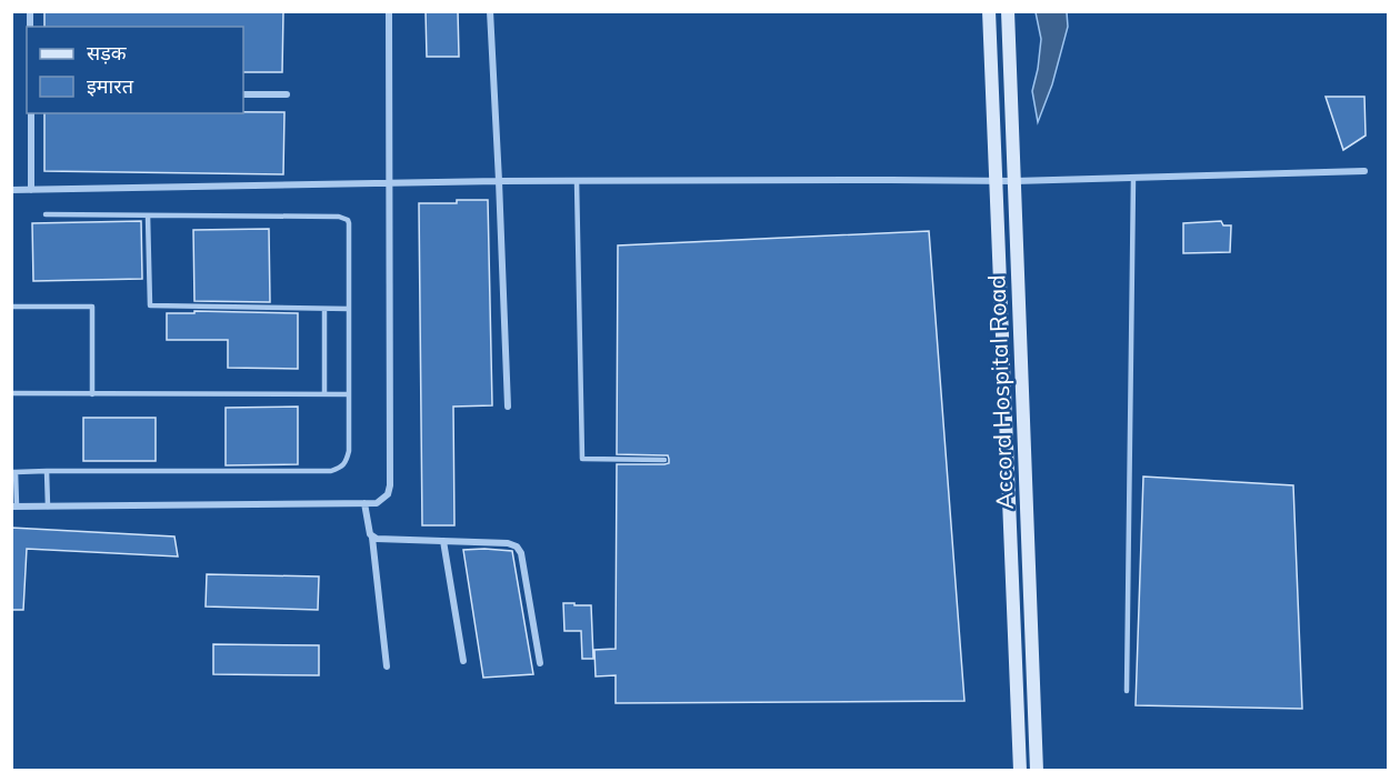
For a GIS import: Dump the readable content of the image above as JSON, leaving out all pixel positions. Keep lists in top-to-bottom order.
{
  "streets": {
    "street": ["Accord Hospital Road"]
  },
  "legend": ["सड़क", "इमारत"]
}
